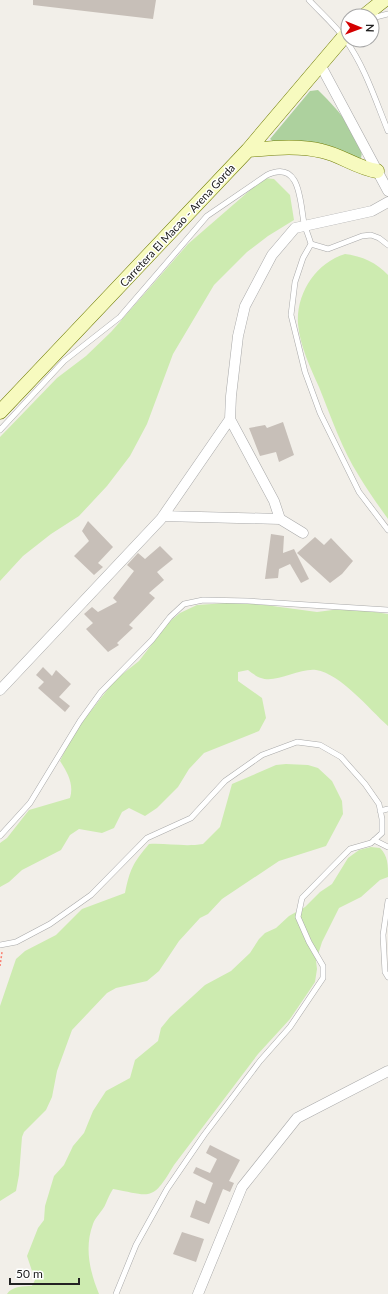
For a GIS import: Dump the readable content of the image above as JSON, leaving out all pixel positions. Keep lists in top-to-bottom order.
{
  "streets": {
    "street": ["Carretera El Macao - Arena Gorda"]
  },
  "scale_bar": "50 m",
  "north": "right"
}
